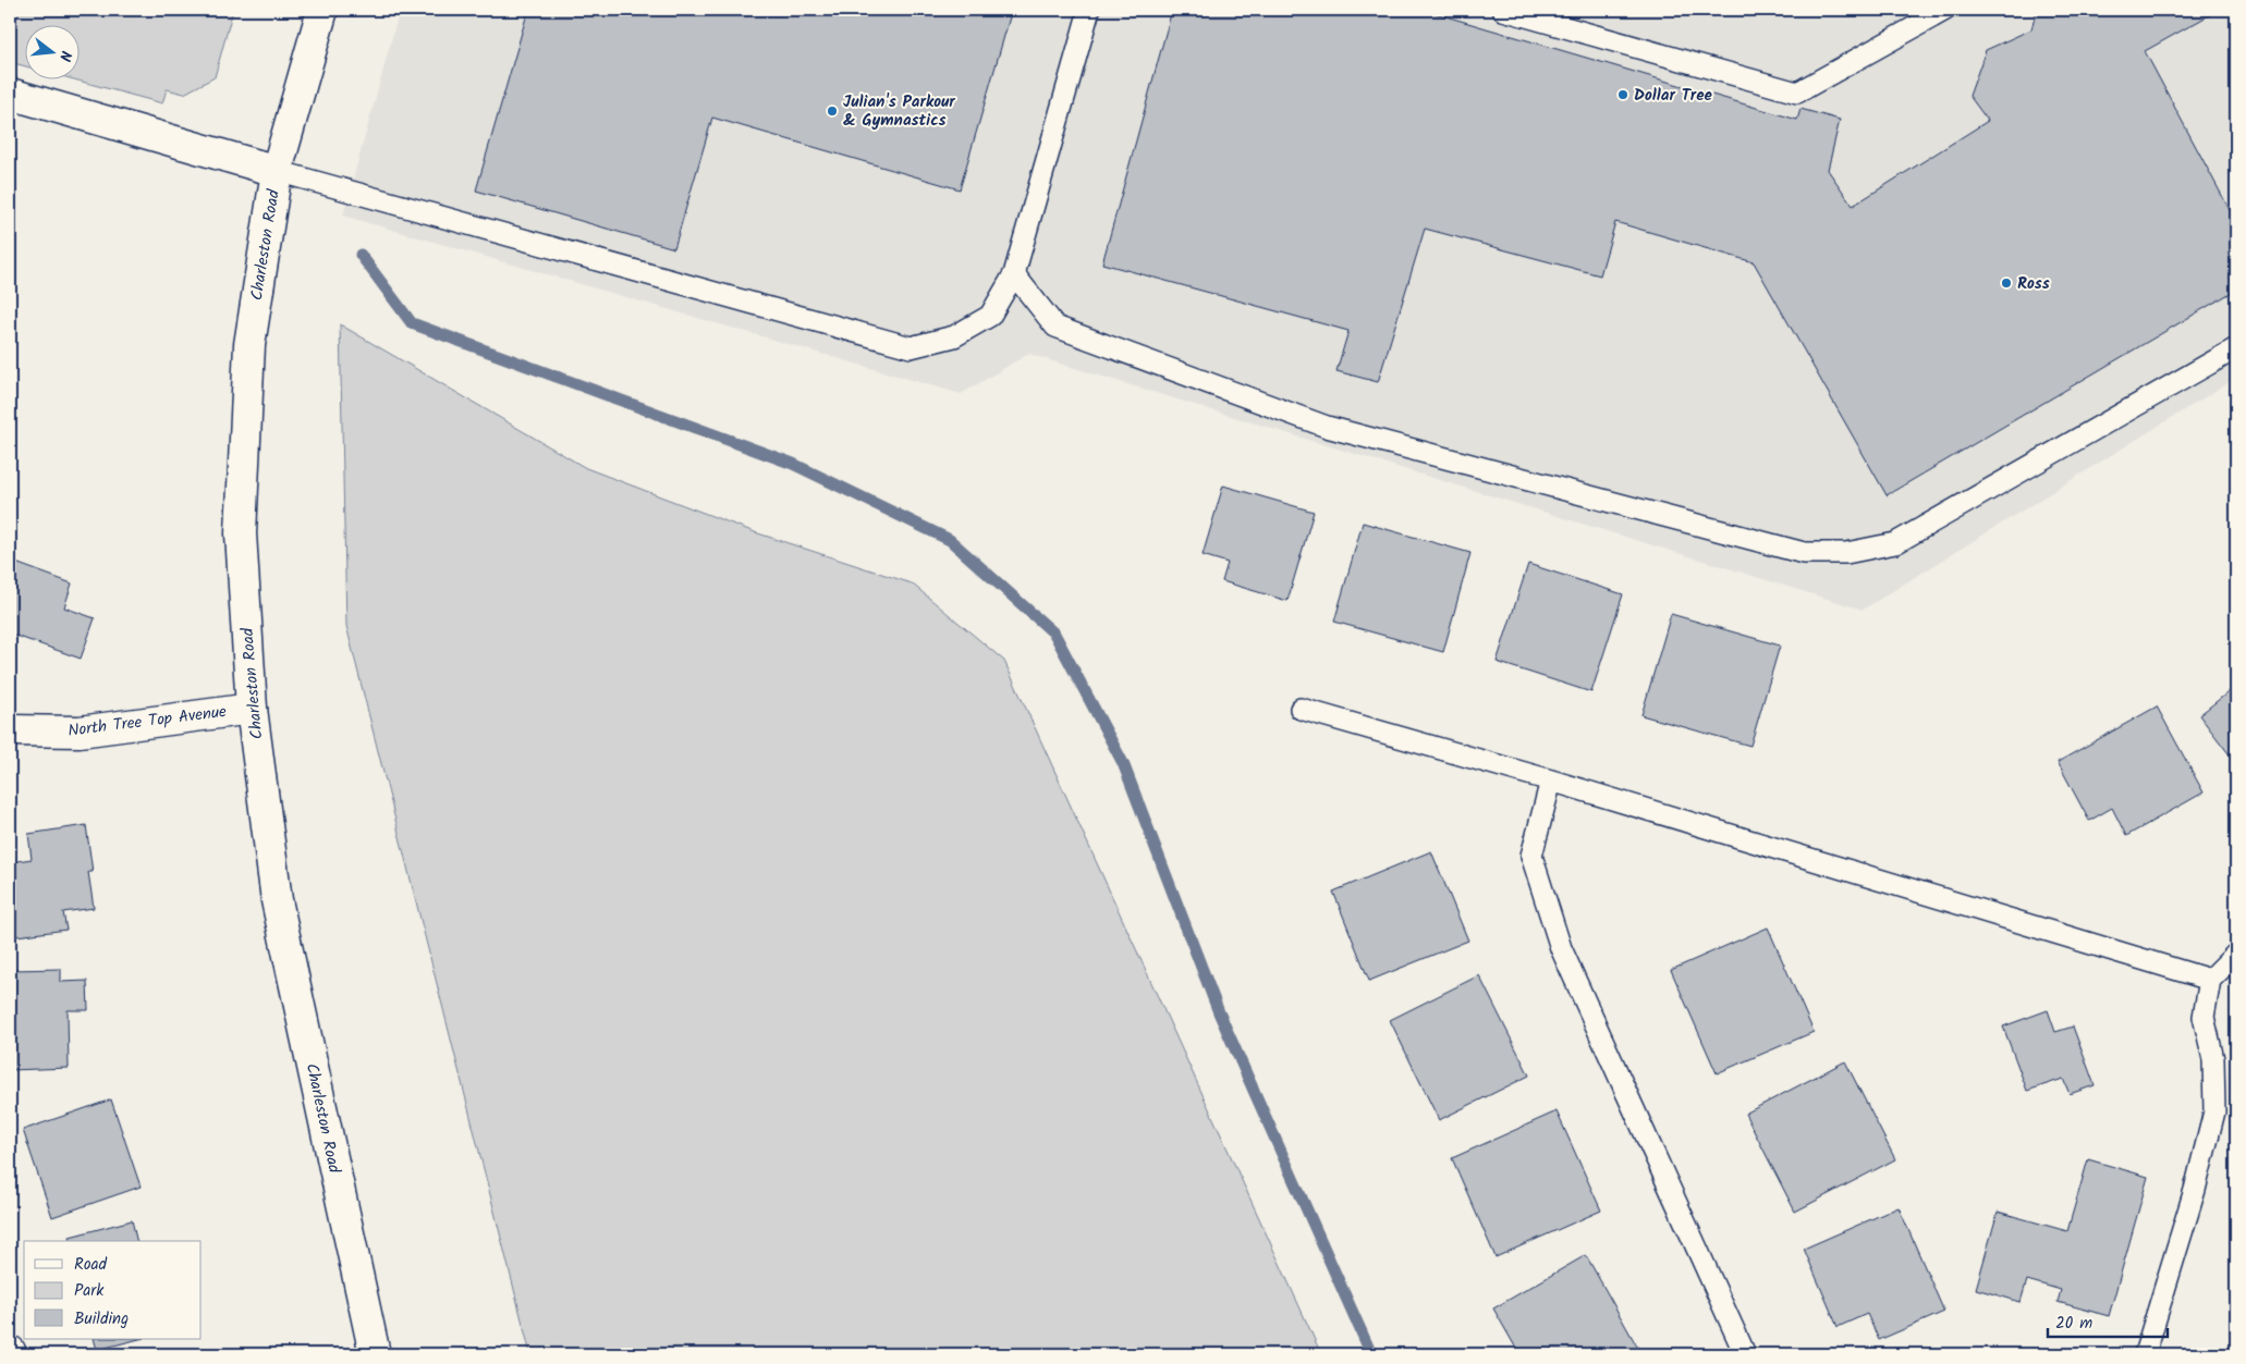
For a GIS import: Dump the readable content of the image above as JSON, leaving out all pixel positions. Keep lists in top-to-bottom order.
{
  "streets": {
    "main road": ["Charleston Road", "North Tree Top Avenue"]
  },
  "crossings": [
    ["Charleston Road", "North Tree Top Avenue"]
  ],
  "places": ["Dollar Tree", "Julian's Parkour & Gymnastics", "Ross"],
  "legend": ["Road", "Park", "Building"],
  "scale_bar": "20 m",
  "north": "right"
}
